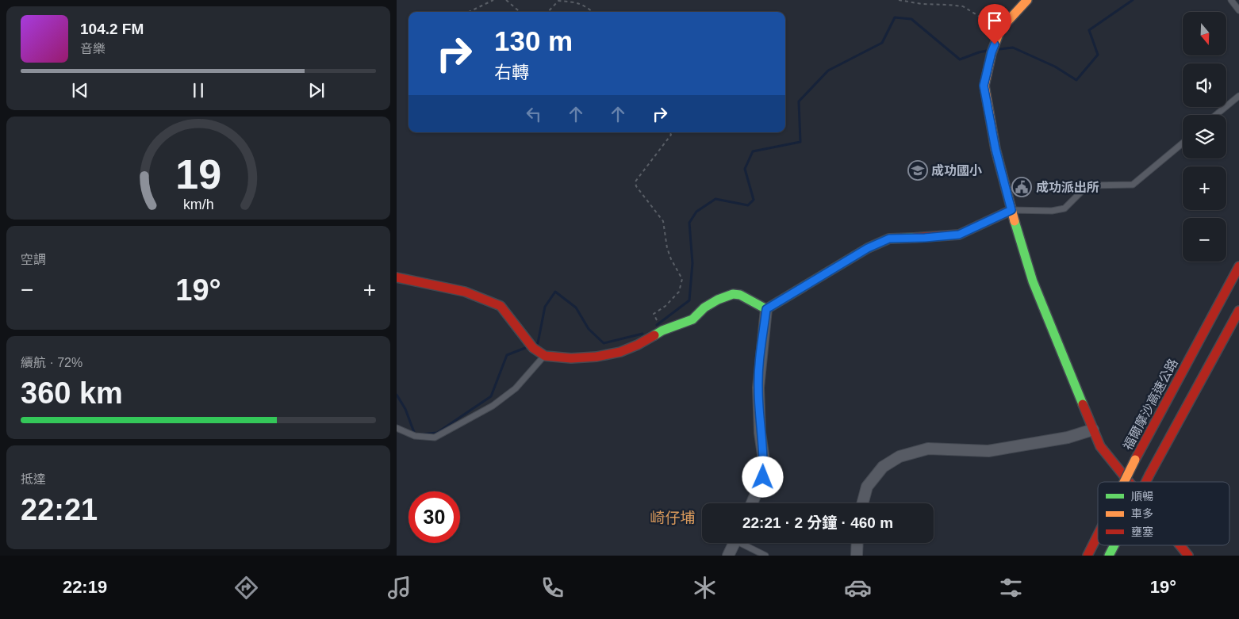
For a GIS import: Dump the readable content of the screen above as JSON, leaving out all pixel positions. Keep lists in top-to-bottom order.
{
  "streets": {
    "main road": ["福爾摩沙高速公路"]
  },
  "districts": ["崎仔埔"],
  "places": {
    "school or university": ["成功國小"],
    "public building": ["成功派出所"]
  },
  "legend": ["順暢", "車多", "壅塞"],
  "north": "bottom",
  "page": {
    "map_buttons": ["+", "−"],
    "turn": ["130 m", "右轉"],
    "song": ["104.2 FM", "音樂"],
    "tile": [
      "空調",
      ["續航 · 72%", "360 km"],
      ["抵達", "22:21"]
    ],
    "heat": ["−", "19°", "+"],
    "limit": "30",
    "trip": "22:21 · 2 分鐘 · 460 m",
    "tabs": ["22:19", "19°"],
    "gauge": ["19", "km/h"]
  }
}
